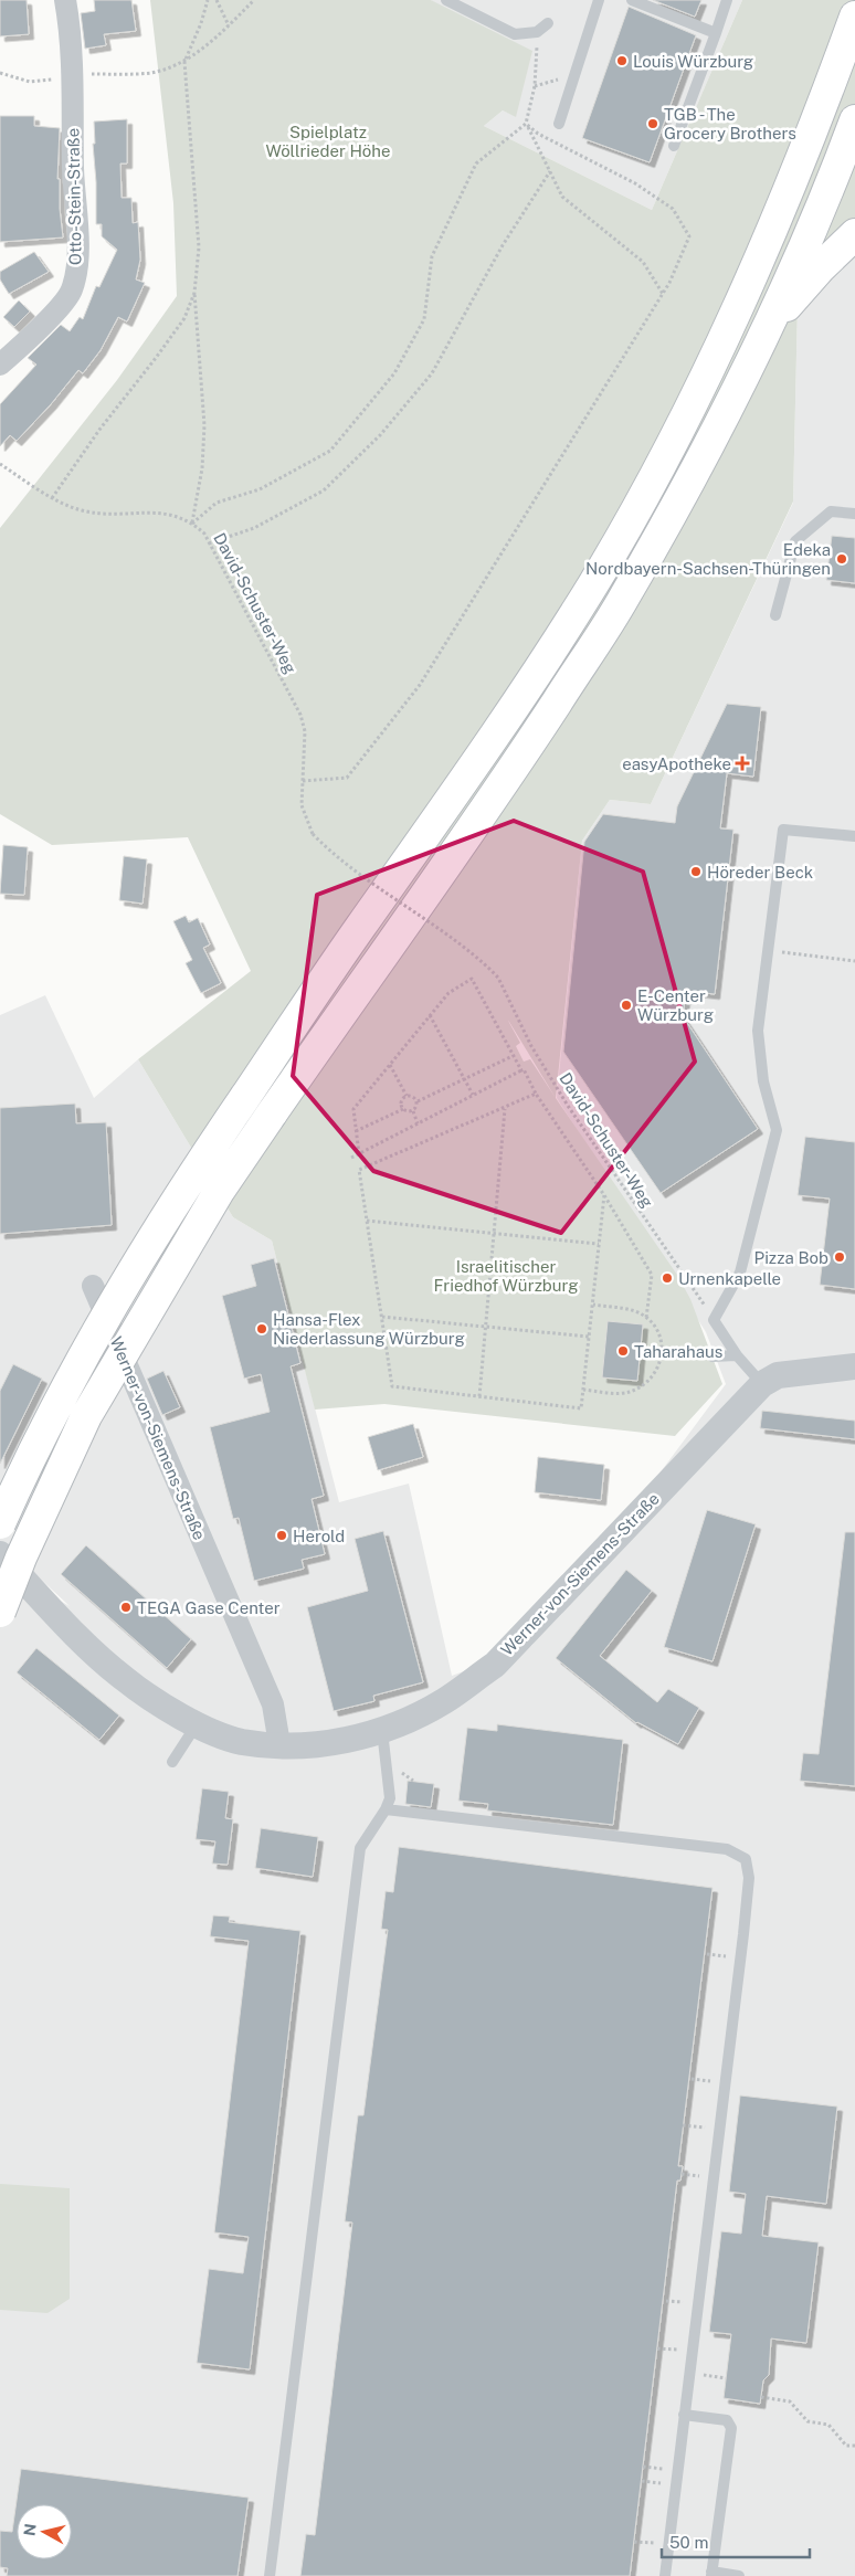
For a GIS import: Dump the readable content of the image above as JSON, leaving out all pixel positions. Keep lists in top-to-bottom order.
{
  "streets": {
    "street": ["Otto-Stein-Straße", "Werner-von-Siemens-Straße"],
    "path": ["David-Schuster-Weg"]
  },
  "parks": ["Spielplatz Wöllrieder Höhe", "Israelitischer Friedhof Würzburg"],
  "places": {
    "other": [
      "Louis Würzburg",
      "TGB - The Grocery Brothers",
      "Edeka Nordbayern-Sachsen-Thüringen",
      "Höreder Beck",
      "E-Center Würzburg",
      "Pizza Bob",
      "Urnenkapelle",
      "Hansa-Flex Niederlassung Würzburg",
      "Taharahaus",
      "Herold",
      "TEGA Gase Center"
    ],
    "health": ["easyApotheke"]
  },
  "scale_bar": "50 m",
  "north": "left"
}
